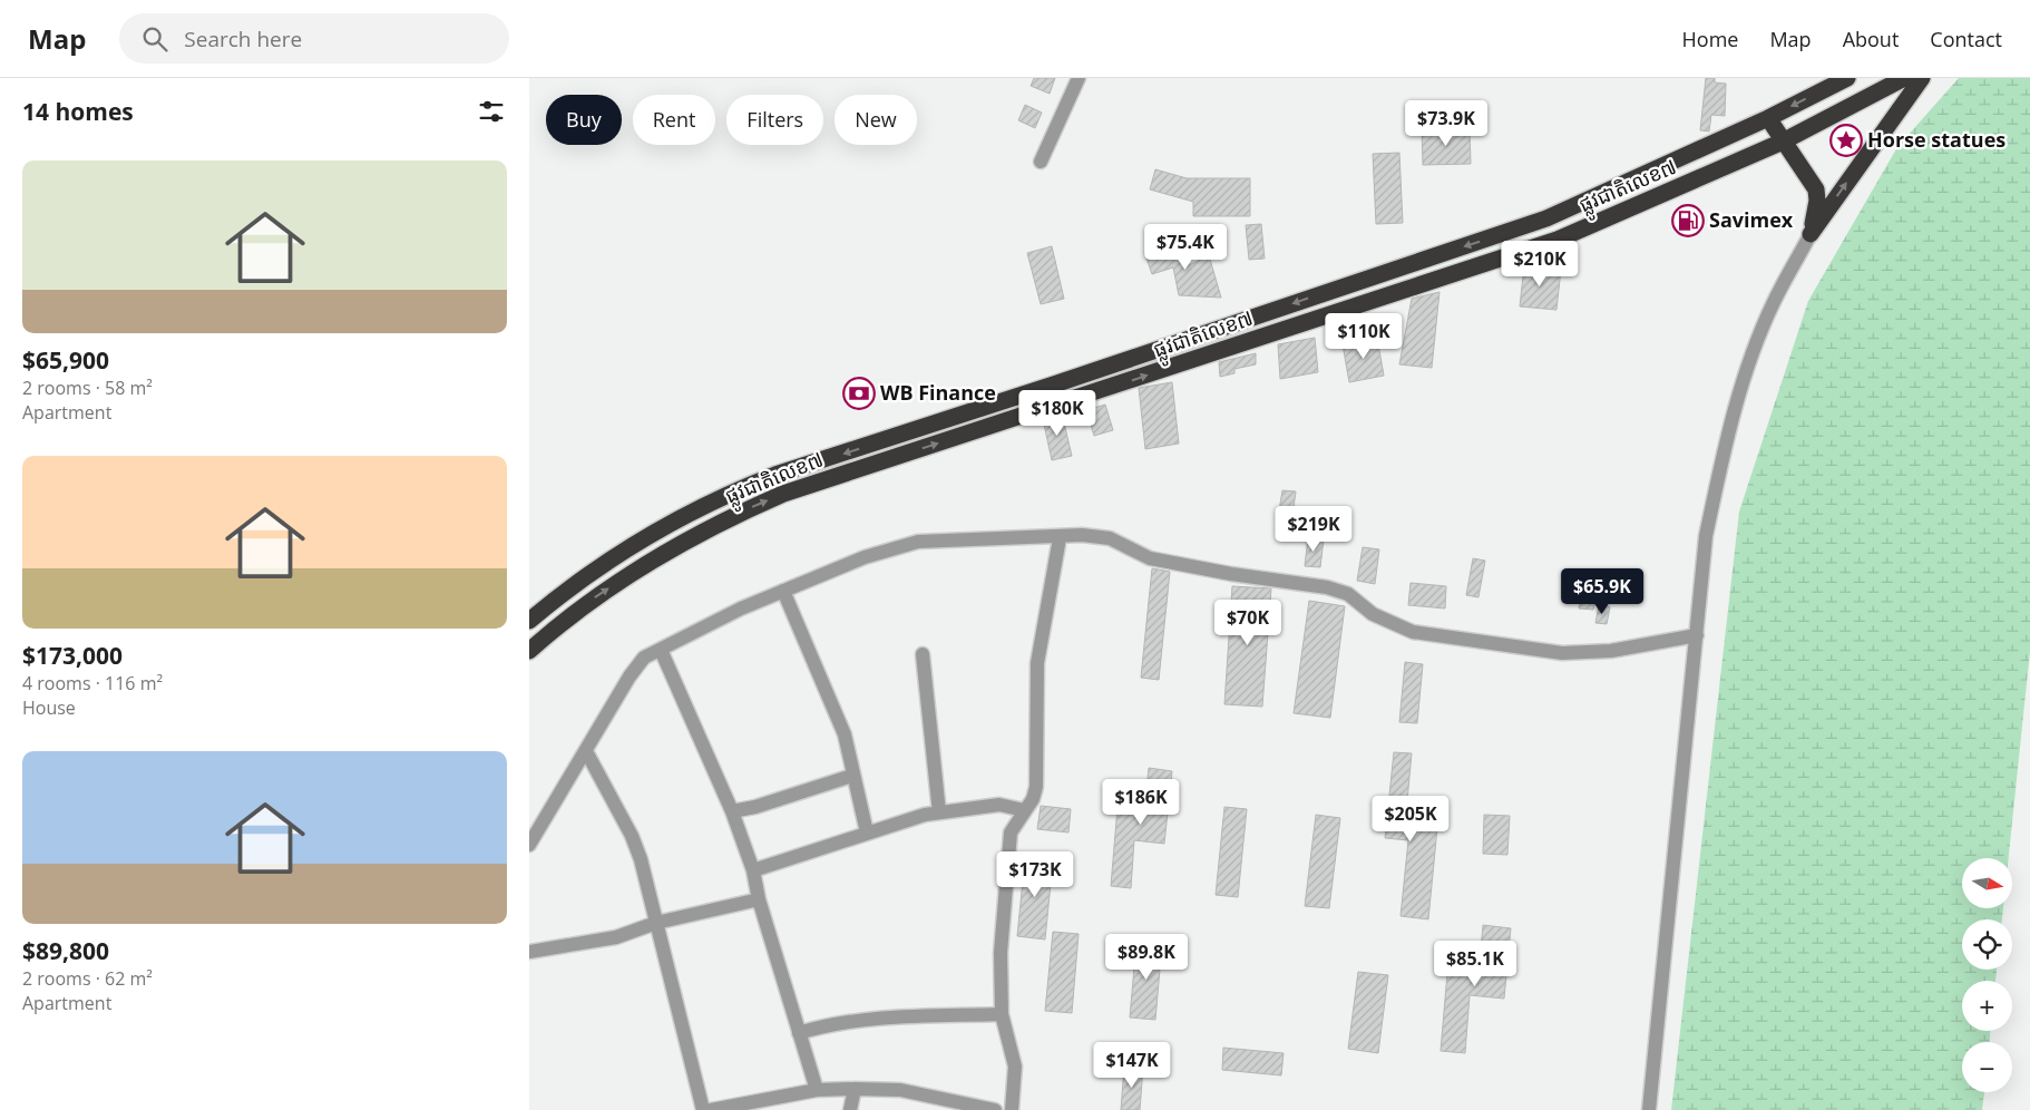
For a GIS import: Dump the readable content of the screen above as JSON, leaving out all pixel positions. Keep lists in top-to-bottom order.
{
  "streets": {
    "highway": ["ផ្លូវជាតិលេខ៧"]
  },
  "places": {
    "place": ["Horse statues"],
    "fuel station": ["Savimex"],
    "bank": ["WB Finance"]
  },
  "north": "right",
  "page": {
    "header": "Map",
    "search": "Search here",
    "nav": [
      "Home",
      "Map",
      "About",
      "Contact"
    ],
    "heading": "14 homes",
    "chip": [
      "Buy",
      "Rent",
      "Filters",
      "New"
    ],
    "price": [
      "$73.9K",
      "$75.4K",
      "$210K",
      "$110K",
      "$180K",
      "$219K",
      "$65.9K",
      "$70K",
      "$186K",
      "$205K",
      "$173K",
      "$89.8K",
      "$85.1K",
      "$147K"
    ],
    "list": [
      {
        "name": "$65,900",
        "note": "2 rooms · 58 m² · Apartment"
      },
      {
        "name": "$173,000",
        "note": "4 rooms · 116 m² · House"
      },
      {
        "name": "$89,800",
        "note": "2 rooms · 62 m² · Apartment"
      }
    ],
    "map_buttons": ["+", "−"]
  }
}
